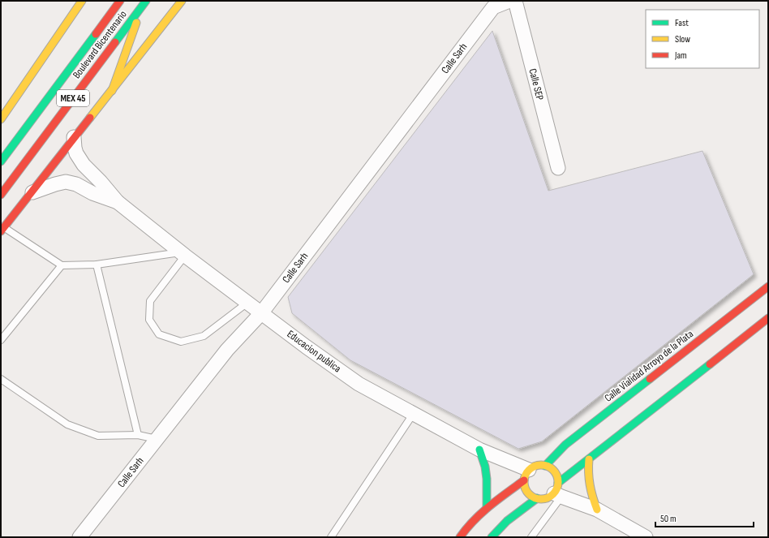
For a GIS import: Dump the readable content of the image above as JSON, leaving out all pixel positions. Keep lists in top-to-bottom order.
{
  "streets": {
    "main road": ["Boulevard Bicentenario", "MEX 45", "Calle Vialidad Arroyo de la Plata"],
    "street": ["Calle Sarh", "Calle SEP", "Educacion publica"]
  },
  "crossings": [
    ["Calle Sarh", "Educacion publica"],
    ["Educacion publica", "Calle Vialidad Arroyo de la Plata"]
  ],
  "legend": ["Fast", "Slow", "Jam"],
  "scale_bar": "50 m"
}
